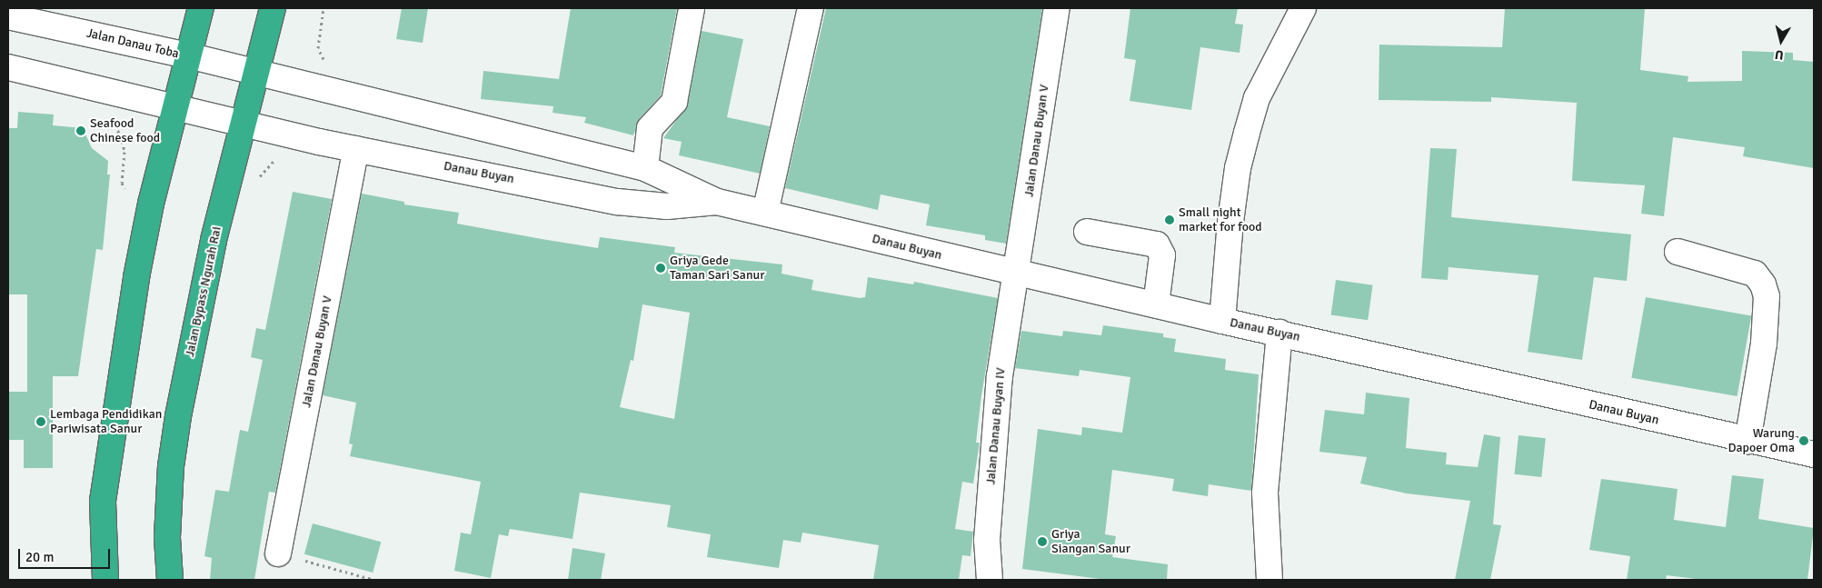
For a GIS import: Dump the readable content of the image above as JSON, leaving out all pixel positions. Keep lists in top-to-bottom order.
{
  "streets": {
    "highway": ["Jalan Bypass Ngurah Rai"],
    "street": [
      "Jalan Danau Toba",
      "Jalan Danau Buyan V",
      "Danau Buyan",
      "Jalan Danau Buyan IV"
    ]
  },
  "crossings": [
    ["Jalan Danau Toba", "Danau Buyan"],
    ["Jalan Danau Toba", "Jalan Bypass Ngurah Rai"],
    ["Jalan Danau Buyan V", "Danau Buyan"],
    ["Jalan Danau Buyan V", "Jalan Danau Buyan IV"],
    ["Danau Buyan", "Jalan Bypass Ngurah Rai"],
    ["Danau Buyan", "Jalan Danau Buyan IV"]
  ],
  "places": [
    "Seafood Chinese food",
    "Small night market for food",
    "Griya Gede Taman Sari Sanur",
    "Lembaga Pendidikan Pariwisata Sanur",
    "Warung Dapoer Oma",
    "Griya Siangan Sanur"
  ],
  "scale_bar": "20 m",
  "north": "bottom"
}
